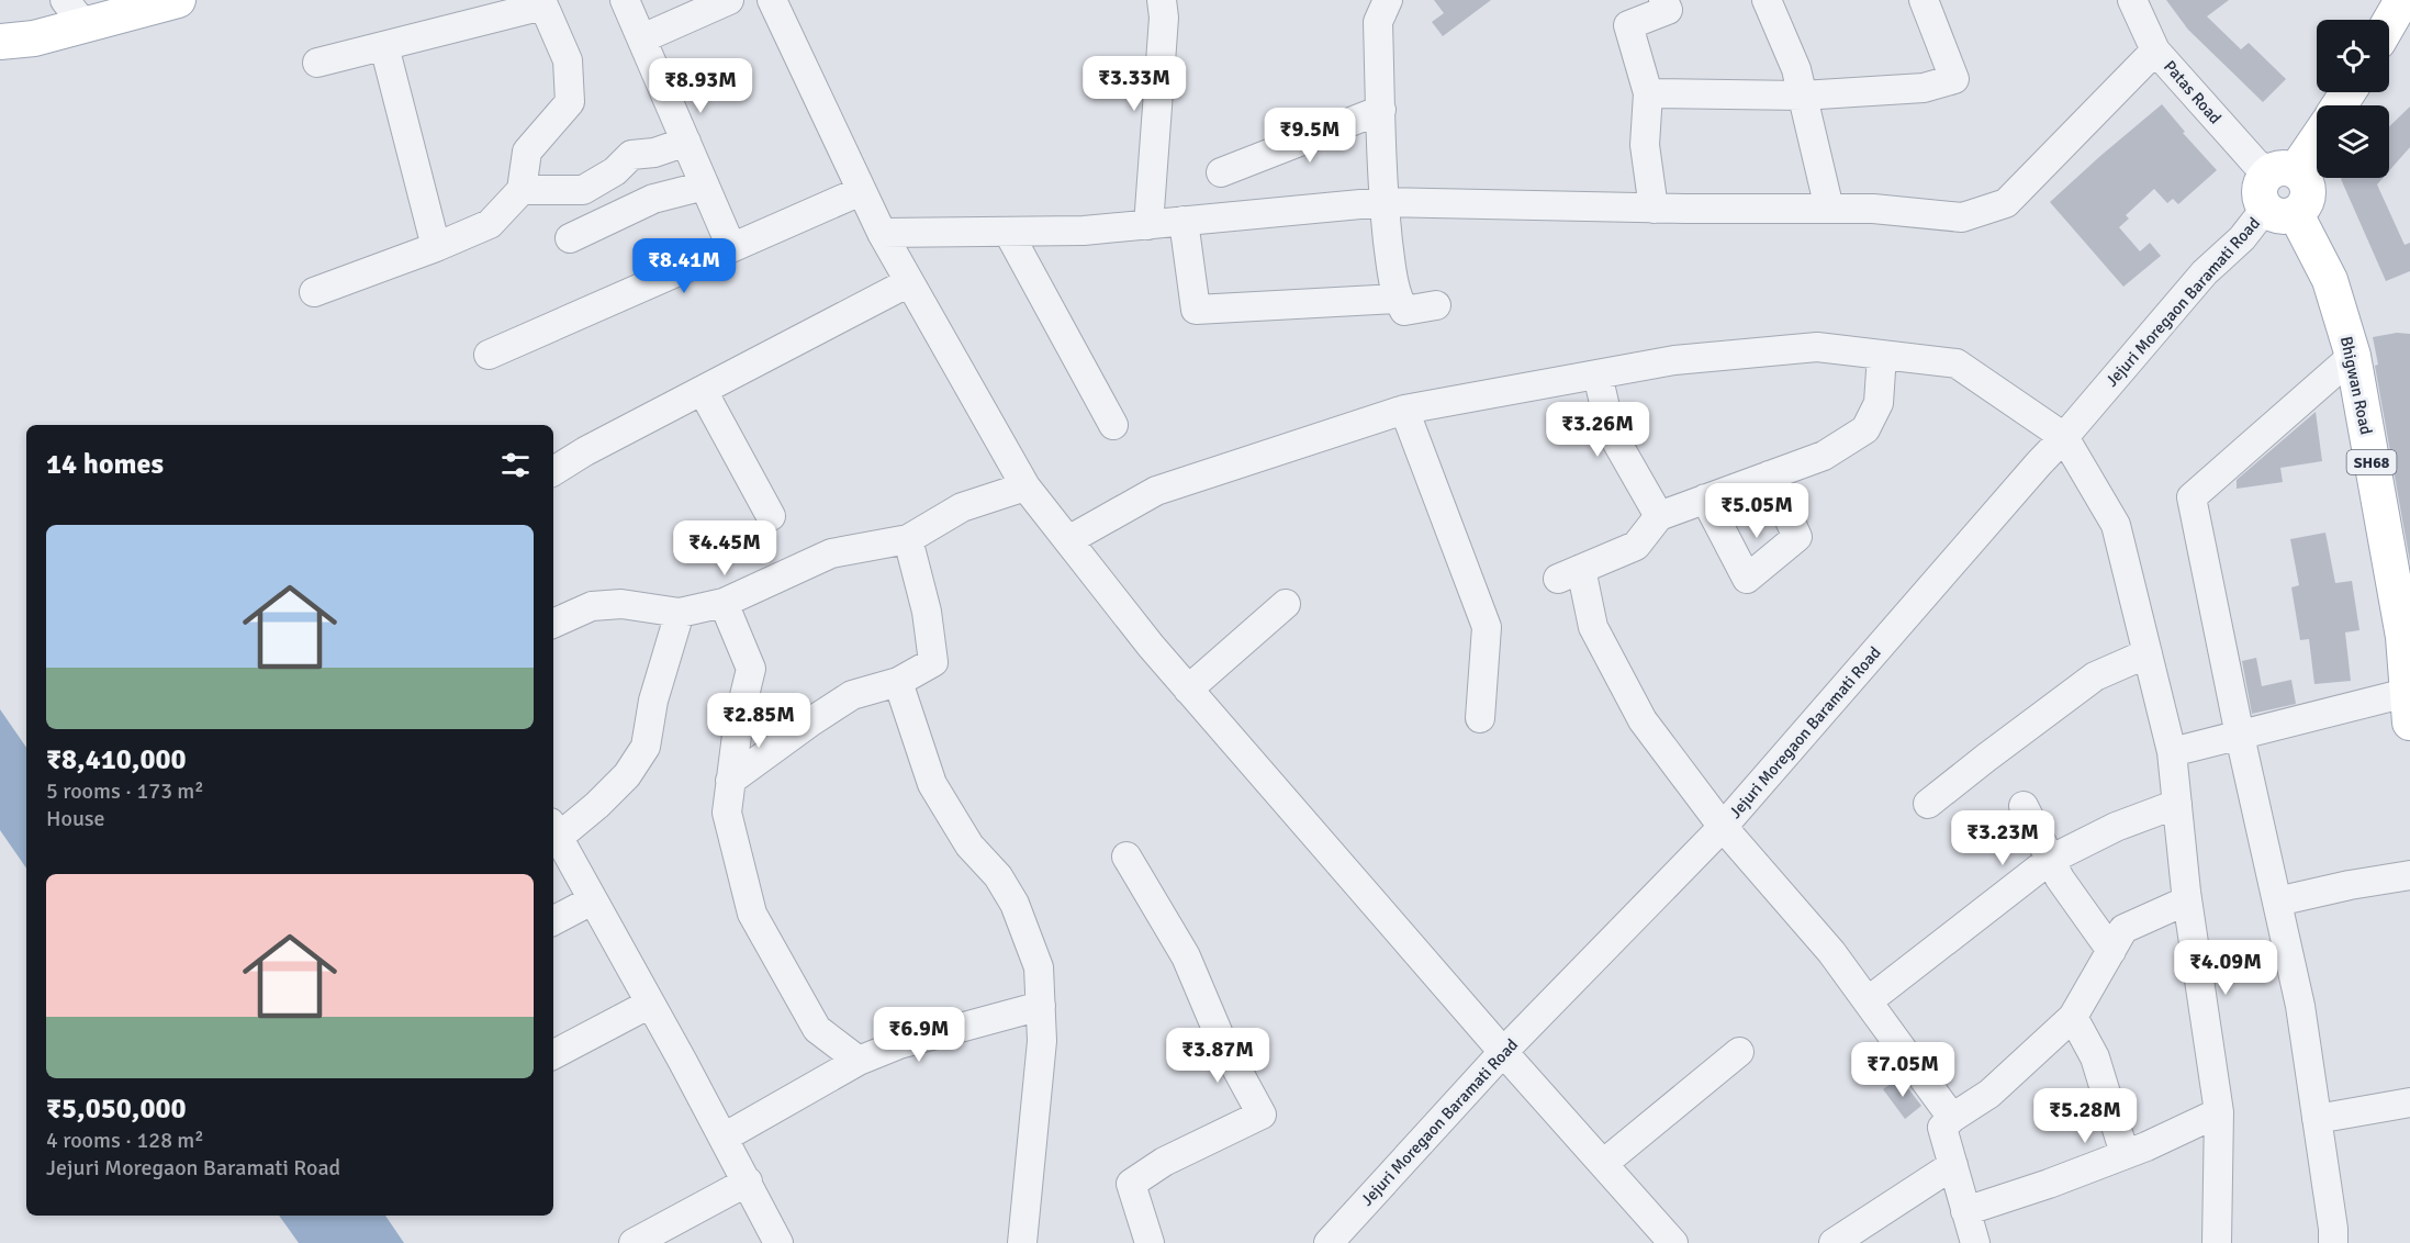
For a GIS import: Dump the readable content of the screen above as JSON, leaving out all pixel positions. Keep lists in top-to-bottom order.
{
  "streets": {
    "main road": ["Bhigwan Road", "SH68"],
    "street": ["Patas Road", "Jejuri Moregaon Baramati Road"]
  },
  "crossings": [
    ["Patas Road", "SH68"],
    ["Jejuri Moregaon Baramati Road", "Bhigwan Road"],
    ["Jejuri Moregaon Baramati Road", "SH68"],
    ["Bhigwan Road", "SH68"]
  ],
  "page": {
    "price": [
      "₹3.33M",
      "₹8.93M",
      "₹9.5M",
      "₹8.41M",
      "₹3.26M",
      "₹5.05M",
      "₹4.45M",
      "₹2.85M",
      "₹3.23M",
      "₹4.09M",
      "₹6.9M",
      "₹3.87M",
      "₹7.05M",
      "₹5.28M"
    ],
    "heading": "14 homes",
    "list": [
      {
        "name": "₹8,410,000",
        "note": "5 rooms · 173 m² · House"
      },
      {
        "name": "₹5,050,000",
        "note": "4 rooms · 128 m² · Jejuri Moregaon Baramati Road"
      }
    ]
  }
}
